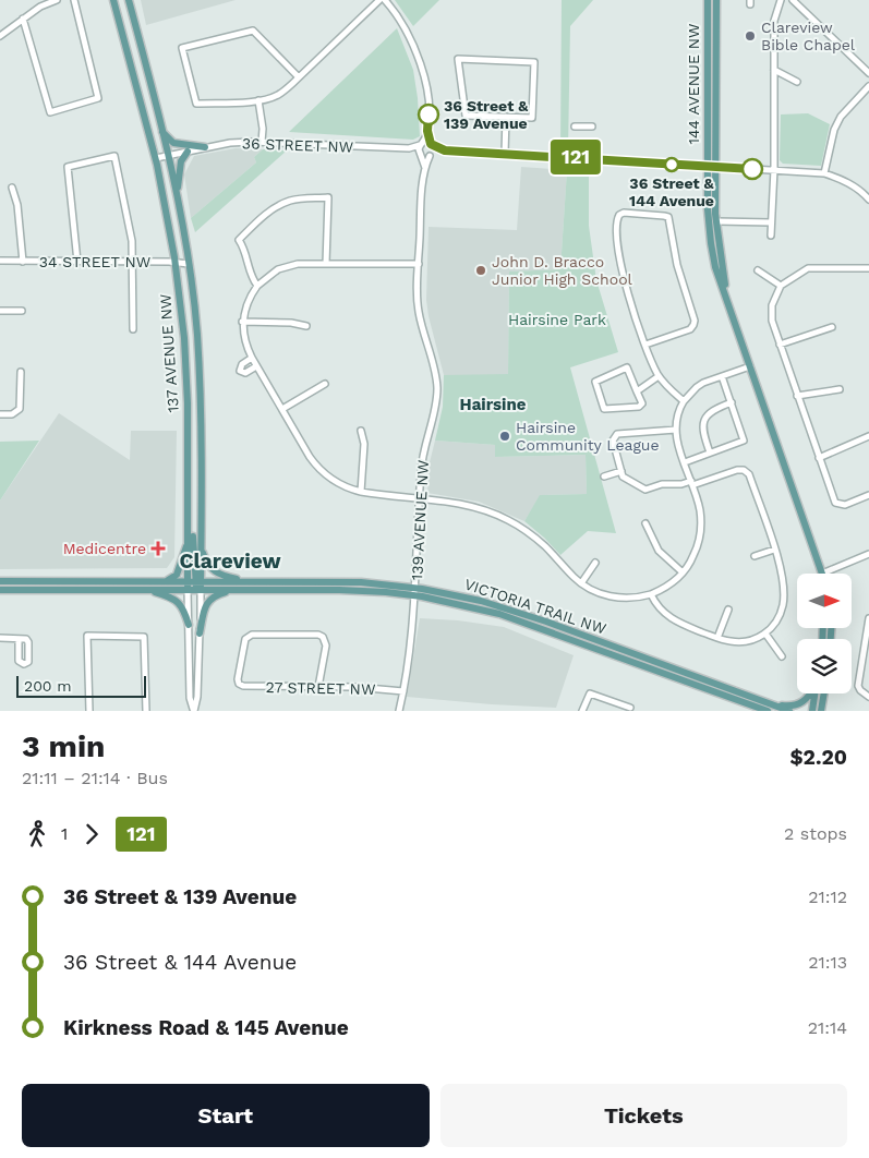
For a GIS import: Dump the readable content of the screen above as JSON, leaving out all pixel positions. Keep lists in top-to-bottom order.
{
  "streets": {
    "main road": ["144 AVENUE NW", "137 AVENUE NW", "VICTORIA TRAIL NW"],
    "street": [
      "36 STREET NW",
      "34 STREET NW",
      "139 AVENUE NW",
      "27 STREET NW"
    ]
  },
  "crossings": [
    ["36 STREET NW", "137 AVENUE NW"],
    ["36 STREET NW", "139 AVENUE NW"],
    ["34 STREET NW", "137 AVENUE NW"],
    ["137 AVENUE NW", "VICTORIA TRAIL NW"],
    ["139 AVENUE NW", "VICTORIA TRAIL NW"],
    ["139 AVENUE NW", "27 STREET NW"]
  ],
  "districts": ["Hairsine", "Clareview"],
  "parks": ["Hairsine Park"],
  "places": {
    "other": [
      "Clareview Bible Chapel",
      "36 Street & 139 Avenue",
      "36 Street & 144 Avenue",
      "John D. Bracco Junior High School",
      "Hairsine Community League"
    ],
    "health": ["Medicentre"]
  },
  "lines": ["bus line 121"],
  "scale_bar": "200 m",
  "north": "right",
  "page": {
    "on_map": "121",
    "scale": "200 m",
    "heading": ["3 min", "21:11 – 21:14 · Bus", "$2.20"],
    "legs": ["1", "121", "2 stops"],
    "list": [
      {
        "name": "36 Street & 139 Avenue",
        "value": "21:12"
      },
      {
        "name": "36 Street & 144 Avenue",
        "value": "21:13"
      },
      {
        "name": "Kirkness Road & 145 Avenue",
        "value": "21:14"
      }
    ],
    "buttons": ["Start", "Tickets"]
  }
}
